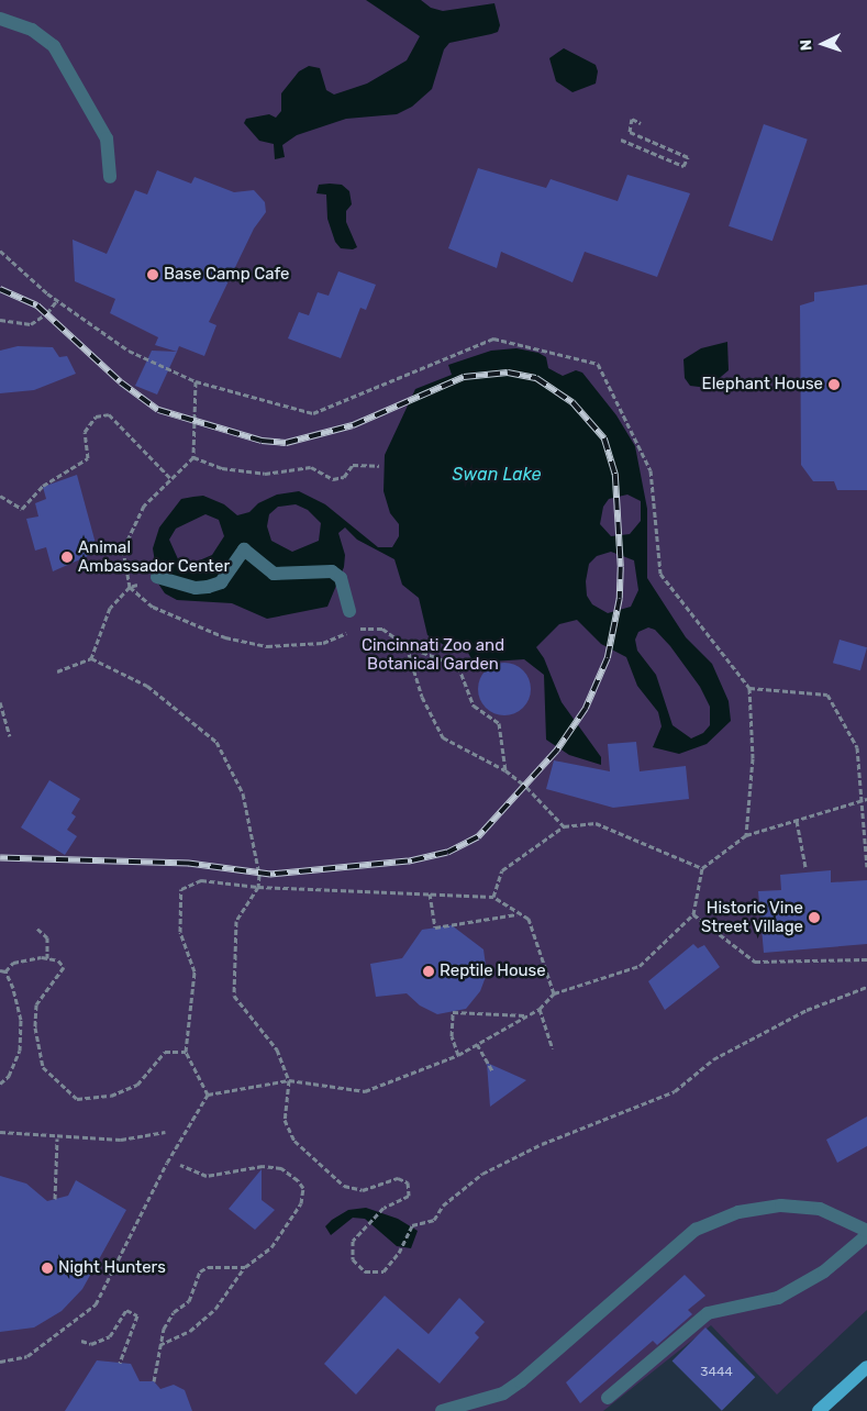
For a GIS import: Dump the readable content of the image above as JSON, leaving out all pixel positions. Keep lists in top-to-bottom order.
{
  "water": ["Swan Lake"],
  "parks": ["Cincinnati Zoo and Botanical Garden"],
  "places": [
    "Base Camp Cafe",
    "Elephant House",
    "Animal Ambassador Center",
    "Historic Vine Street Village",
    "Reptile House",
    "Night Hunters"
  ],
  "house_numbers": ["3444"],
  "north": "left"
}
